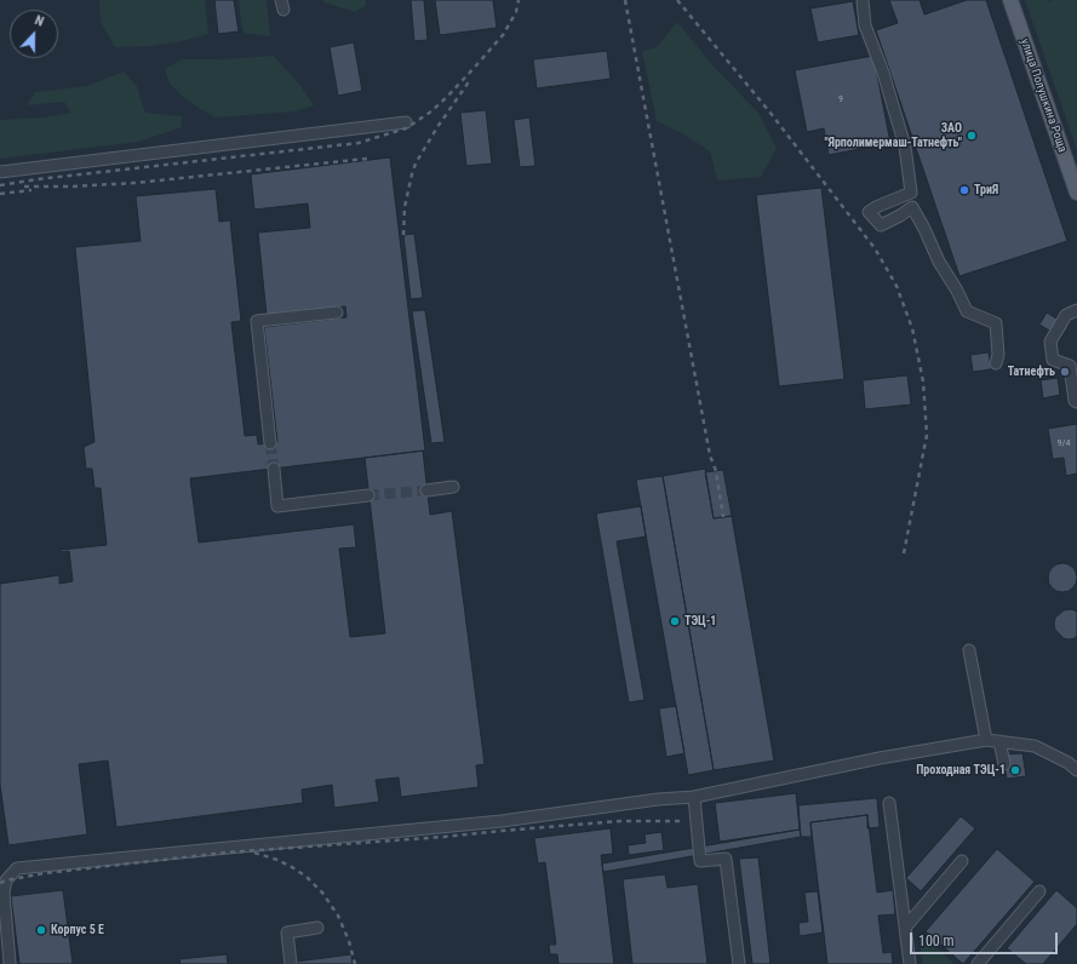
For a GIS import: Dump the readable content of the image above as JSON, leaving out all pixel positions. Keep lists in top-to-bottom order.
{
  "streets": {
    "main road": ["улица Полушкина Роща"]
  },
  "places": [
    "ЗАО \"Ярполимермаш-Татнефть\"",
    "ТриЯ",
    "Татнефть",
    "ТЭЦ-1",
    "Проходная ТЭЦ-1",
    "Корпус 5 E"
  ],
  "house_numbers": ["9", "9/4"],
  "scale_bar": "100 m",
  "north": "top"
}
